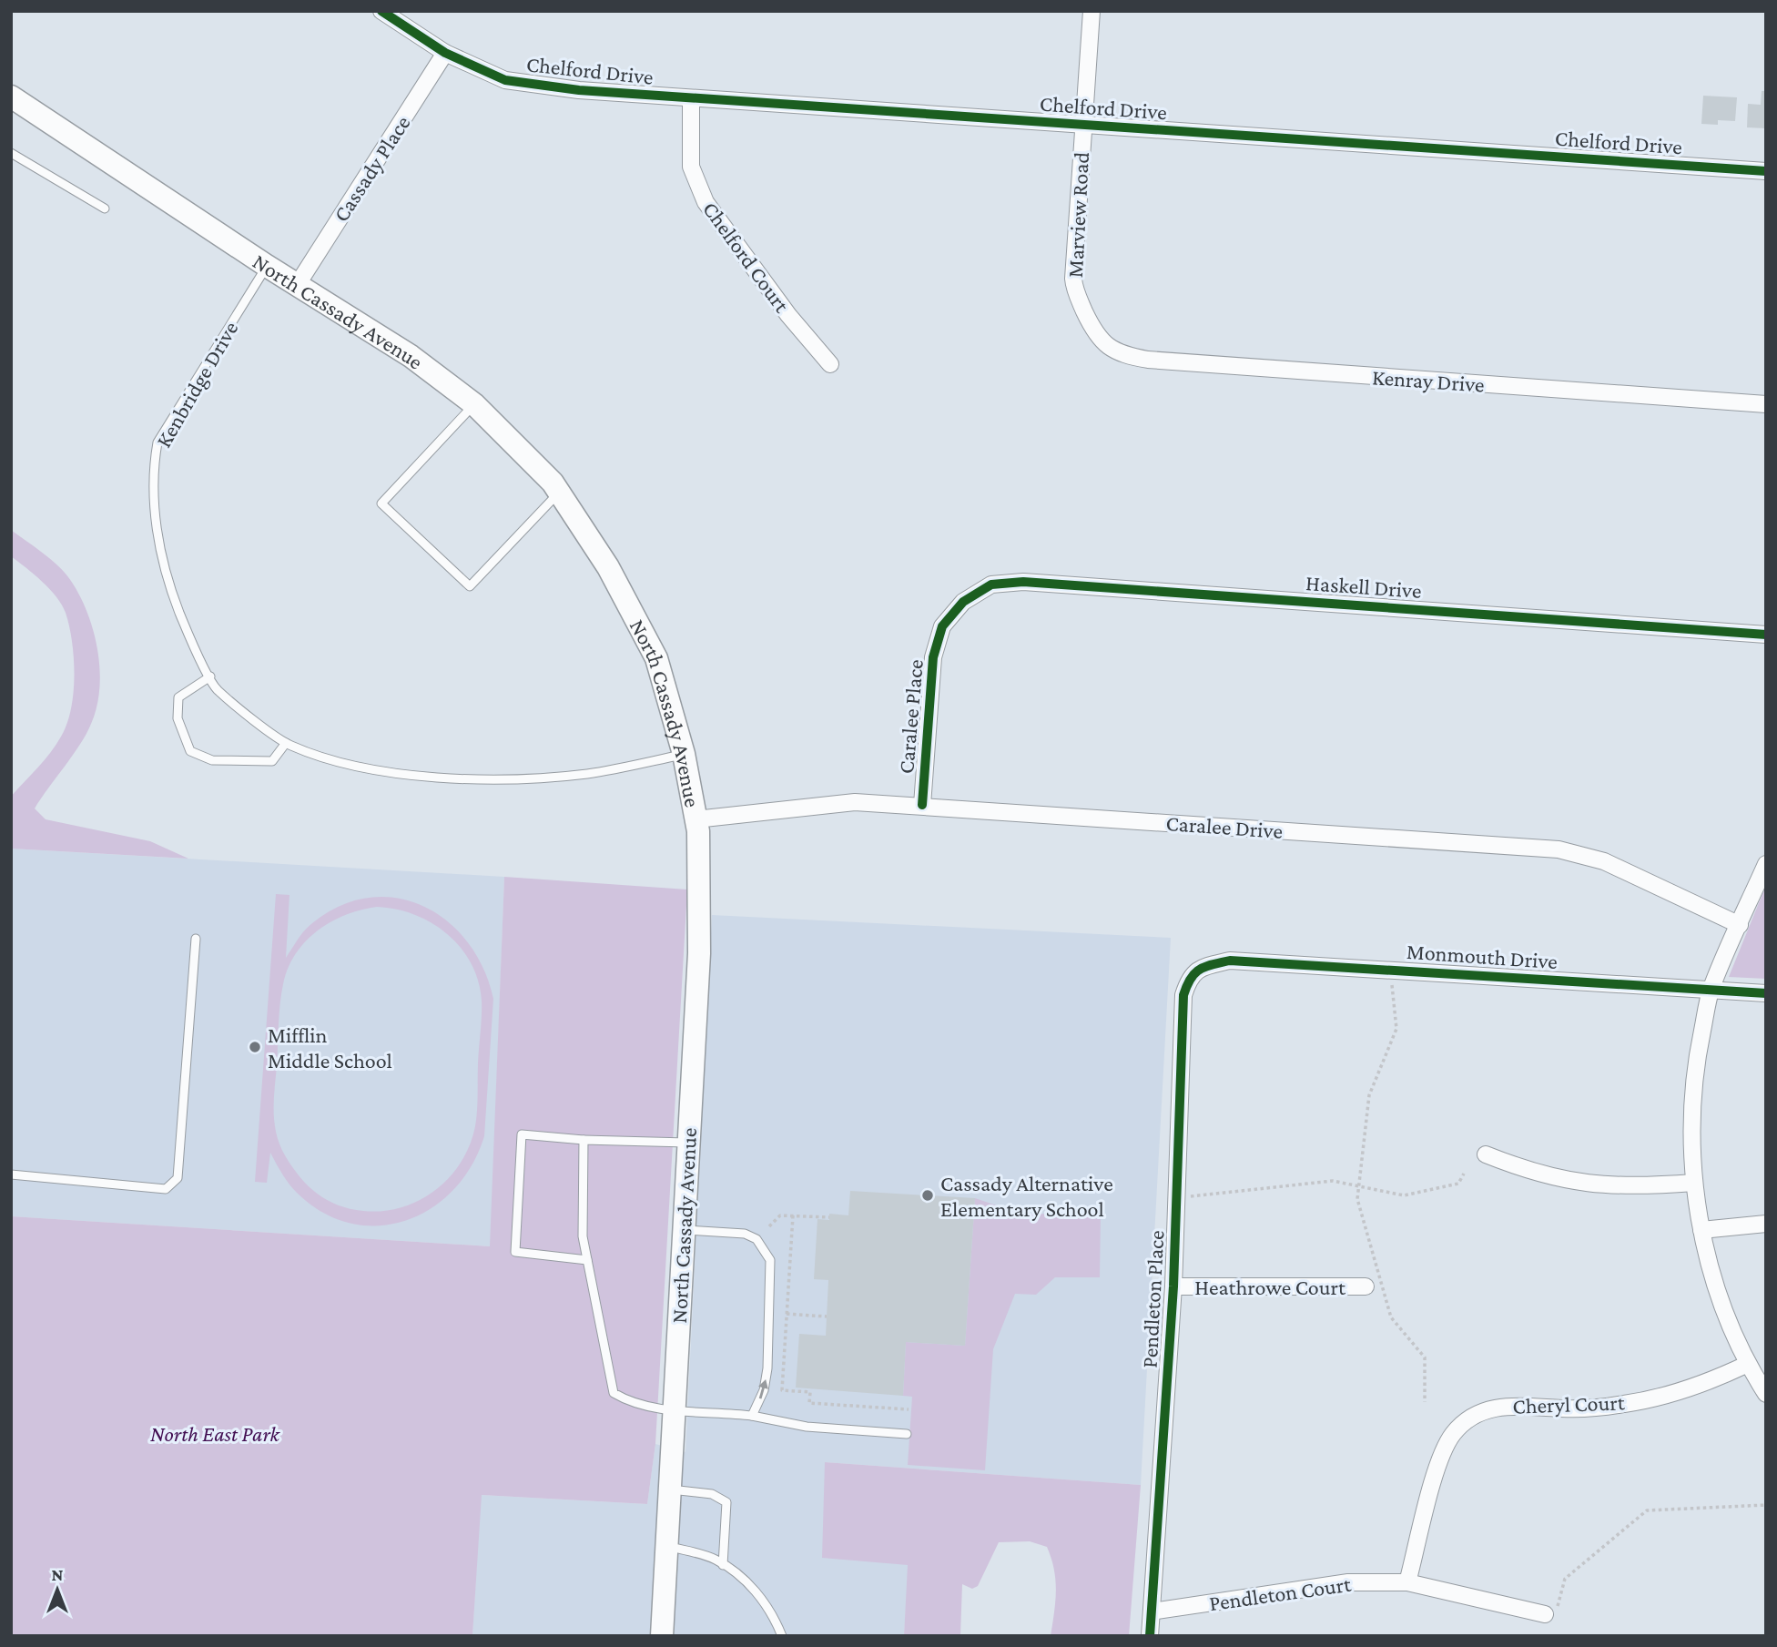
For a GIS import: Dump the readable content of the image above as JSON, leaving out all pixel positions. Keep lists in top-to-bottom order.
{
  "streets": {
    "main road": ["North Cassady Avenue"],
    "street": [
      "Chelford Drive",
      "Cassady Place",
      "Marview Road",
      "Chelford Court",
      "Kenray Drive",
      "Haskell Drive",
      "Caralee Place",
      "Caralee Drive",
      "Monmouth Drive",
      "Heathrowe Court",
      "Pendleton Place",
      "Cheryl Court",
      "Pendleton Court"
    ],
    "lane": ["Kenbridge Drive"]
  },
  "crossings": [
    ["Chelford Drive", "Cassady Place"],
    ["Chelford Drive", "Marview Road"],
    ["Chelford Drive", "Chelford Court"],
    ["Cassady Place", "North Cassady Avenue"],
    ["Marview Road", "Kenray Drive"],
    ["North Cassady Avenue", "Kenbridge Drive"],
    ["North Cassady Avenue", "Caralee Drive"],
    ["Haskell Drive", "Caralee Place"],
    ["Caralee Place", "Caralee Drive"],
    ["Monmouth Drive", "Pendleton Place"],
    ["Heathrowe Court", "Pendleton Place"],
    ["Pendleton Place", "Pendleton Court"],
    ["Cheryl Court", "Pendleton Court"]
  ],
  "parks": ["North East Park"],
  "places": ["Mifflin Middle School", "Cassady Alternative Elementary School"],
  "north": "top"
}
